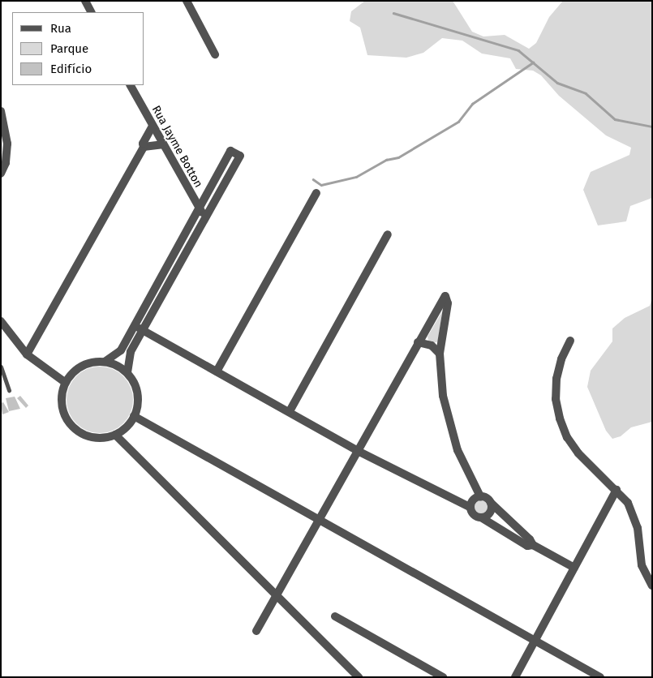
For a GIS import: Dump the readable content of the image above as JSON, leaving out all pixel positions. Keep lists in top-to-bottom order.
{
  "streets": {
    "street": ["Rua Jayme Botton"]
  },
  "legend": ["Rua", "Parque", "Edifício"]
}
